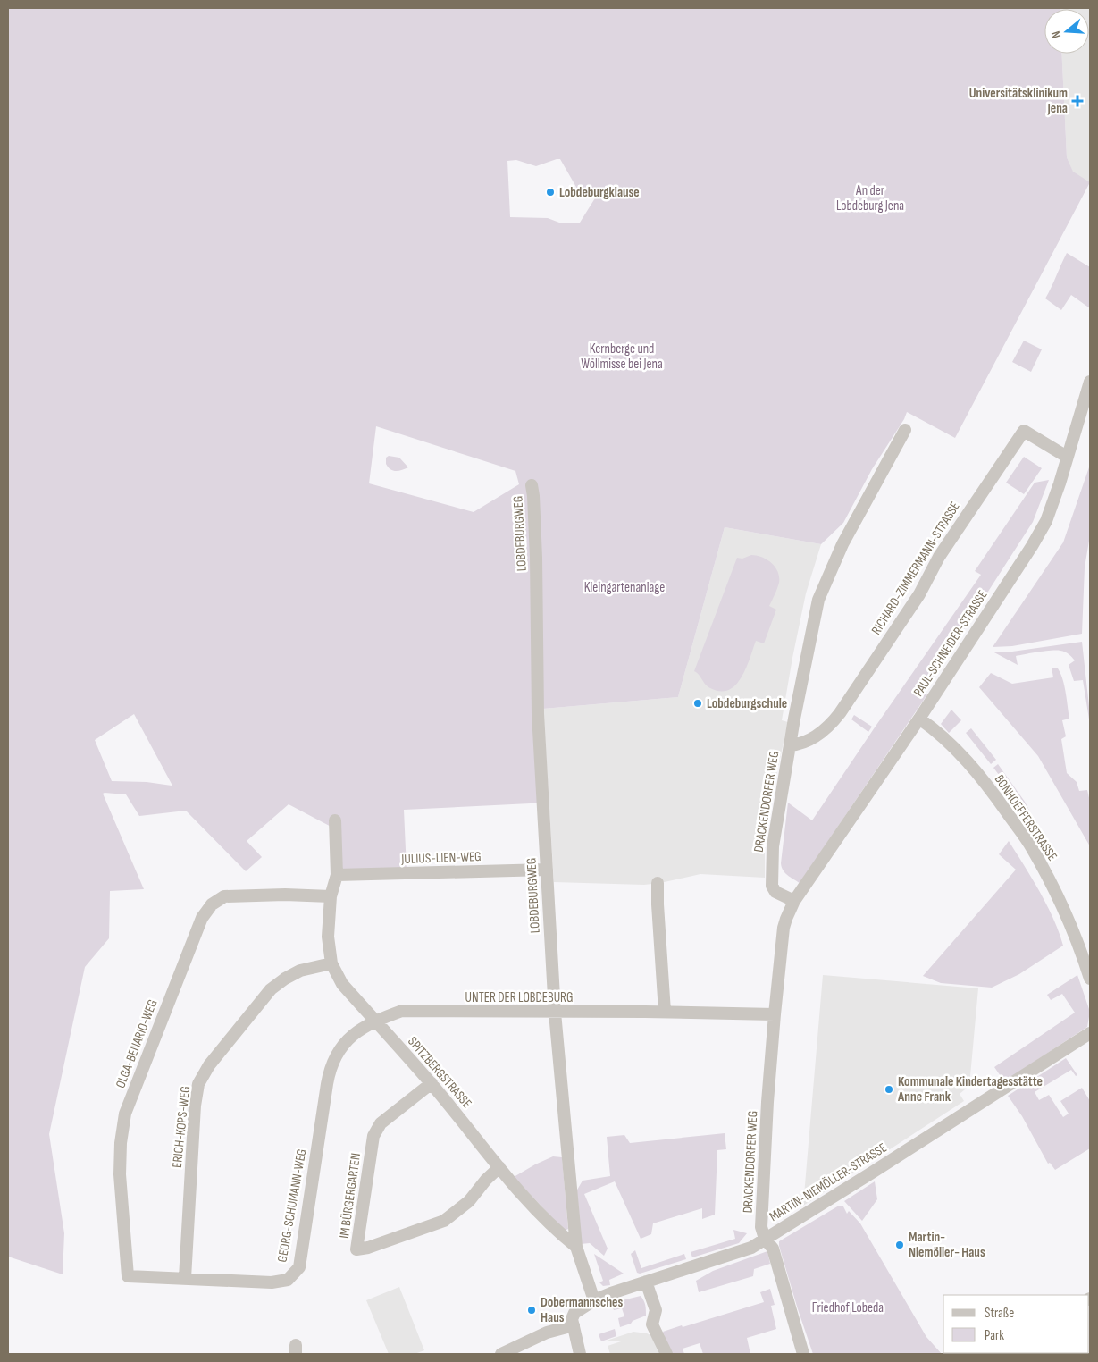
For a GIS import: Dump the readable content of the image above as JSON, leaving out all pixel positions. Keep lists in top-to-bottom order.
{
  "streets": {
    "street": [
      "LOBDEBURGWEG",
      "RICHARD-ZIMMERMANN-STRASSE",
      "PAUL-SCHNEIDER-STRASSE",
      "DRACKENDORFER WEG",
      "BONHOEFFERSTRASSE",
      "JULIUS-LIEN-WEG",
      "UNTER DER LOBDEBURG",
      "OLGA-BENARIO-WEG",
      "SPITZBERGSTRASSE",
      "ERICH-KOPS-WEG",
      "MARTIN-NIEMÖLLER-STRASSE",
      "IM BÜRGERGARTEN",
      "GEORG-SCHUMANN-WEG"
    ]
  },
  "crossings": [
    ["LOBDEBURGWEG", "JULIUS-LIEN-WEG"],
    ["LOBDEBURGWEG", "UNTER DER LOBDEBURG"],
    ["LOBDEBURGWEG", "SPITZBERGSTRASSE"],
    ["LOBDEBURGWEG", "MARTIN-NIEMÖLLER-STRASSE"],
    ["RICHARD-ZIMMERMANN-STRASSE", "PAUL-SCHNEIDER-STRASSE"],
    ["RICHARD-ZIMMERMANN-STRASSE", "DRACKENDORFER WEG"],
    ["PAUL-SCHNEIDER-STRASSE", "DRACKENDORFER WEG"],
    ["PAUL-SCHNEIDER-STRASSE", "BONHOEFFERSTRASSE"],
    ["DRACKENDORFER WEG", "UNTER DER LOBDEBURG"],
    ["DRACKENDORFER WEG", "MARTIN-NIEMÖLLER-STRASSE"],
    ["JULIUS-LIEN-WEG", "SPITZBERGSTRASSE"],
    ["UNTER DER LOBDEBURG", "SPITZBERGSTRASSE"],
    ["UNTER DER LOBDEBURG", "GEORG-SCHUMANN-WEG"],
    ["OLGA-BENARIO-WEG", "SPITZBERGSTRASSE"],
    ["OLGA-BENARIO-WEG", "GEORG-SCHUMANN-WEG"],
    ["SPITZBERGSTRASSE", "ERICH-KOPS-WEG"],
    ["SPITZBERGSTRASSE", "IM BÜRGERGARTEN"],
    ["SPITZBERGSTRASSE", "GEORG-SCHUMANN-WEG"],
    ["ERICH-KOPS-WEG", "GEORG-SCHUMANN-WEG"]
  ],
  "parks": [
    "An der Lobdeburg Jena",
    "Kernberge und Wöllmisse bei Jena",
    "Kleingartenanlage",
    "Friedhof Lobeda"
  ],
  "places": {
    "health": ["Universitätsklinikum Jena"],
    "other": [
      "Lobdeburgklause",
      "Lobdeburgschule",
      "Kommunale Kindertagesstätte Anne Frank",
      "Martin- Niemöller- Haus",
      "Dobermannsches Haus"
    ]
  },
  "legend": ["Straße", "Park"],
  "north": "left"
}
